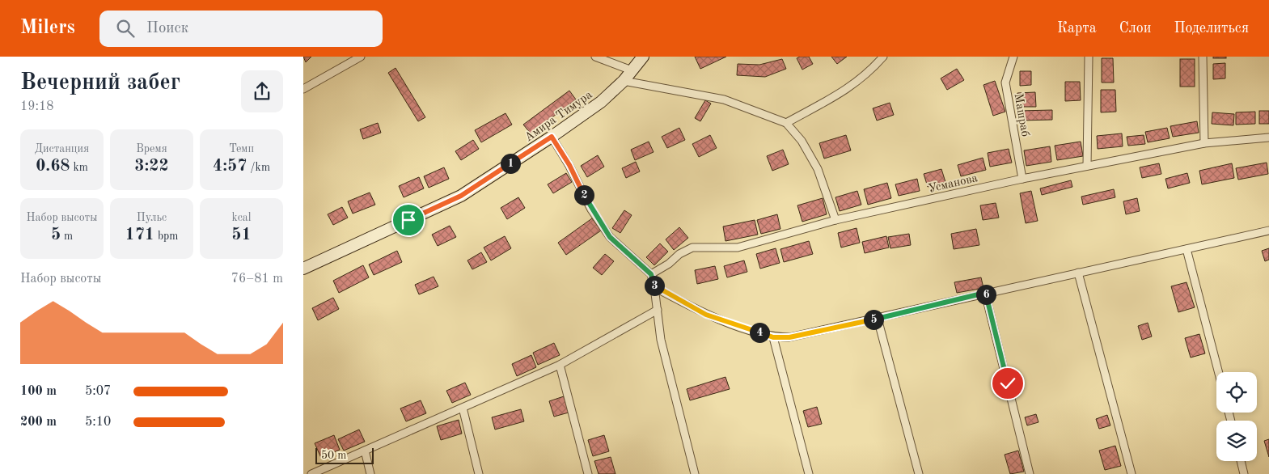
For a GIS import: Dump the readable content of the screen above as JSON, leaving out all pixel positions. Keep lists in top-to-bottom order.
{
  "streets": {
    "street": ["Машраб", "Амира Тимура", "Усманова"]
  },
  "crossings": [
    ["Машраб", "Усманова"]
  ],
  "scale_bar": "50 m",
  "page": {
    "header": "Milers",
    "search": "Поиск",
    "nav": ["Карта", "Слои", "Поделиться"],
    "heading": ["Вечерний забег", "19:18"],
    "stats": [
      ["Дистанция", "0.68 km"],
      ["Время", "3:22"],
      ["Темп", "4:57 /km"],
      ["Набор высоты", "5 m"],
      ["Пульс", "171 bpm"],
      ["kcal", "51"]
    ],
    "pins": [
      "1",
      "2",
      "3",
      "6",
      "5",
      "4"
    ],
    "chart": ["Набор высоты", "76–81 m"],
    "list": [
      {
        "name": "100 m",
        "note": "5:07"
      },
      {
        "name": "200 m",
        "note": "5:10"
      }
    ],
    "scale": "50 m"
  }
}
